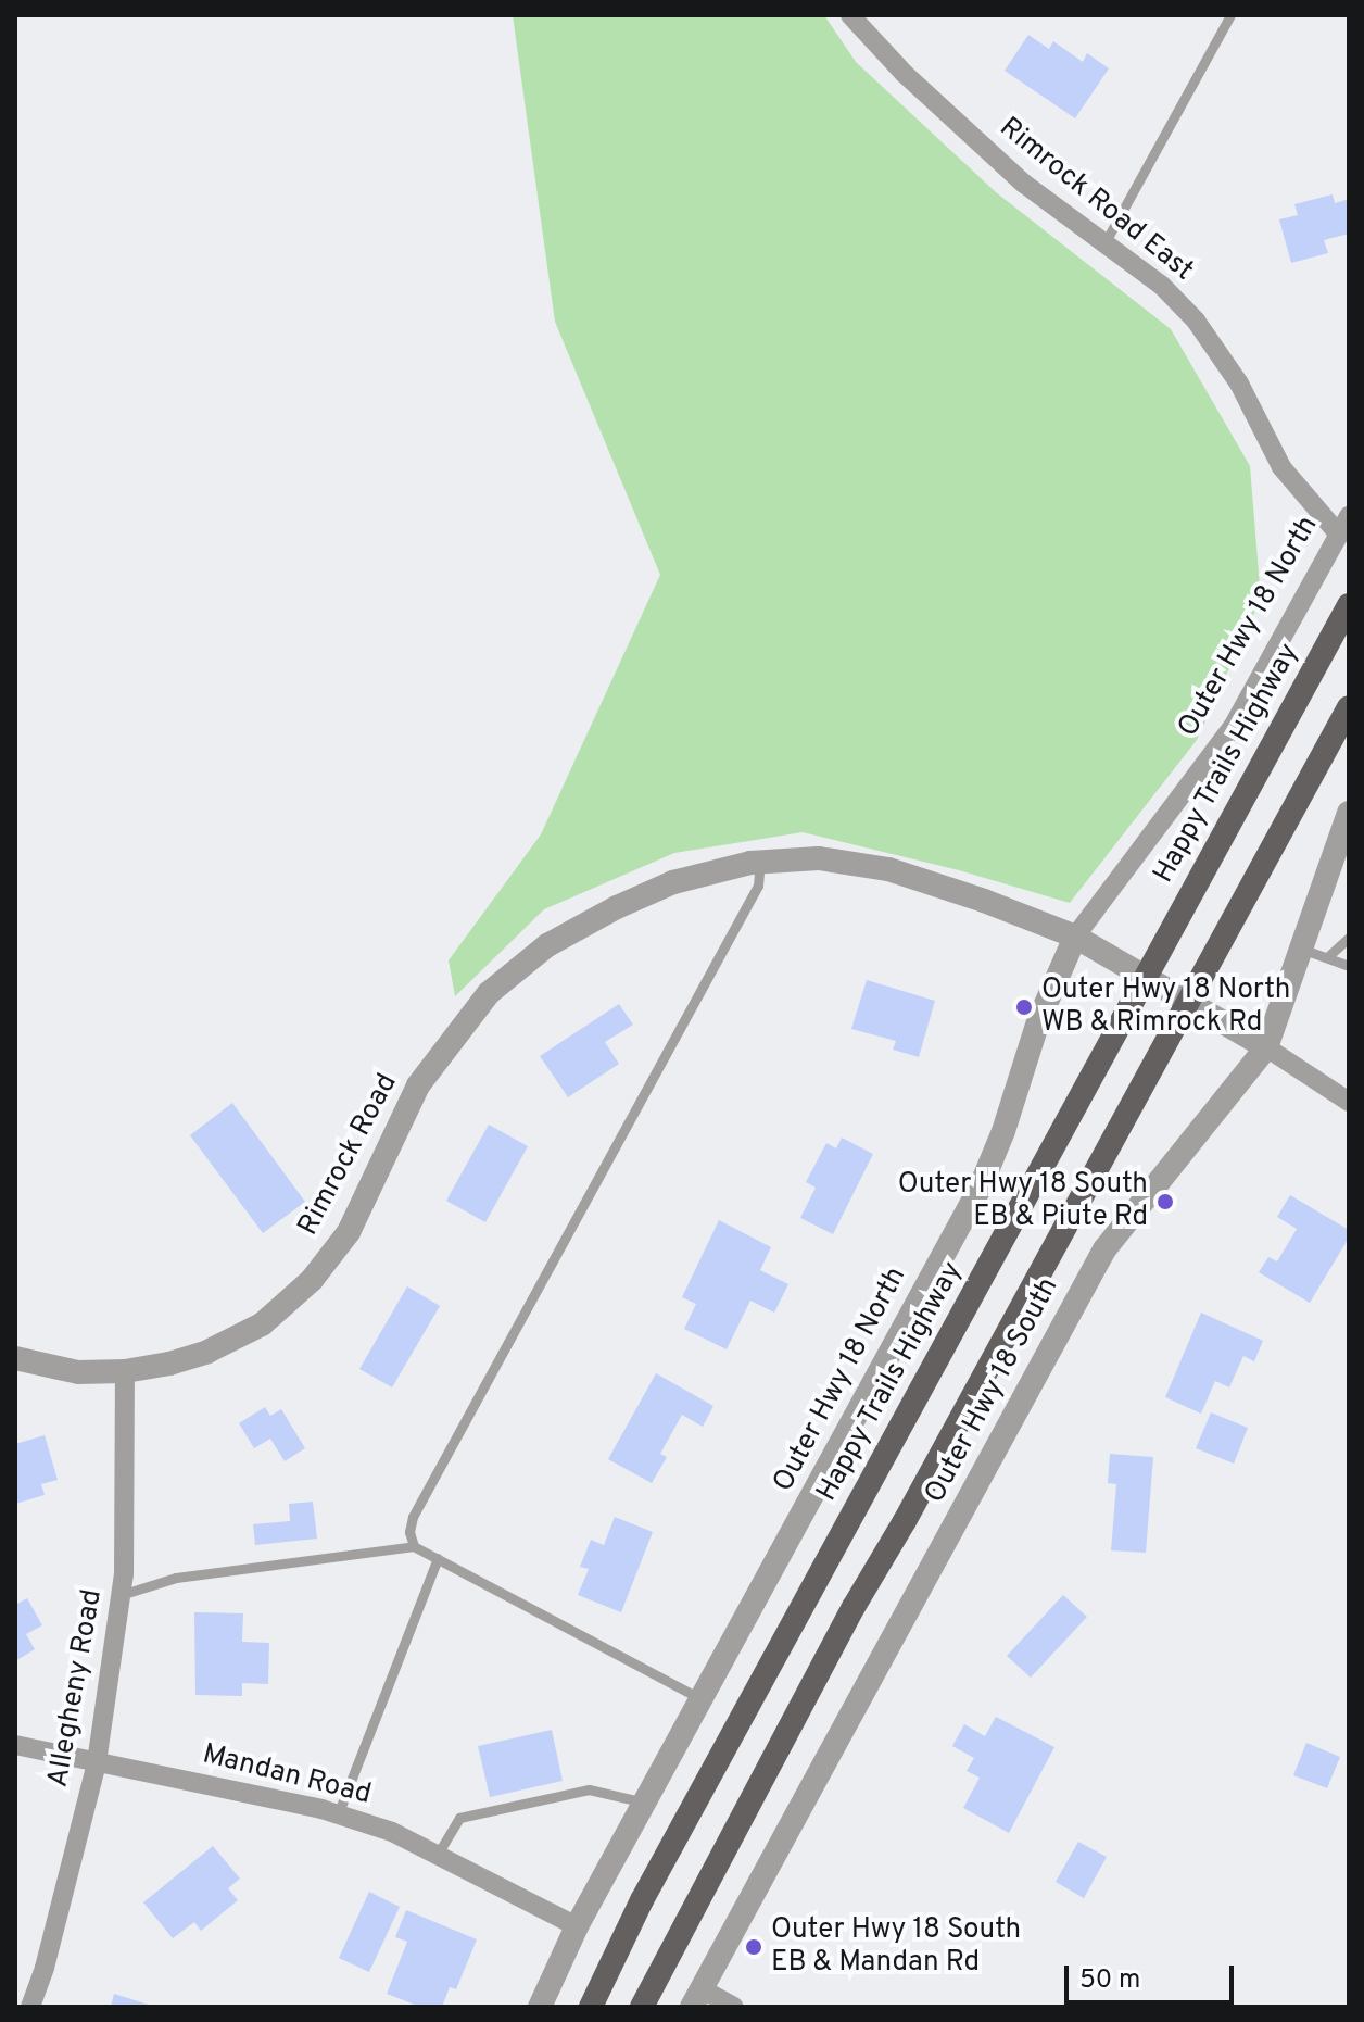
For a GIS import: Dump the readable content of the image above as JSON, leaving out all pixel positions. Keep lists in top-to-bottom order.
{
  "streets": {
    "main road": ["Happy Trails Highway"],
    "street": [
      "Rimrock Road East",
      "Outer Hwy 18 North",
      "Rimrock Road",
      "Outer Hwy 18 South",
      "Allegheny Road",
      "Mandan Road"
    ]
  },
  "crossings": [
    ["Rimrock Road East", "Outer Hwy 18 North"],
    ["Outer Hwy 18 North", "Rimrock Road"],
    ["Outer Hwy 18 North", "Mandan Road"],
    ["Happy Trails Highway", "Rimrock Road"],
    ["Rimrock Road", "Outer Hwy 18 South"],
    ["Rimrock Road", "Allegheny Road"],
    ["Allegheny Road", "Mandan Road"]
  ],
  "places": ["Outer Hwy 18 North WB & Rimrock Rd", "Outer Hwy 18 South EB & Piute Rd", "Outer Hwy 18 South EB & Mandan Rd"],
  "scale_bar": "50 m"
}
